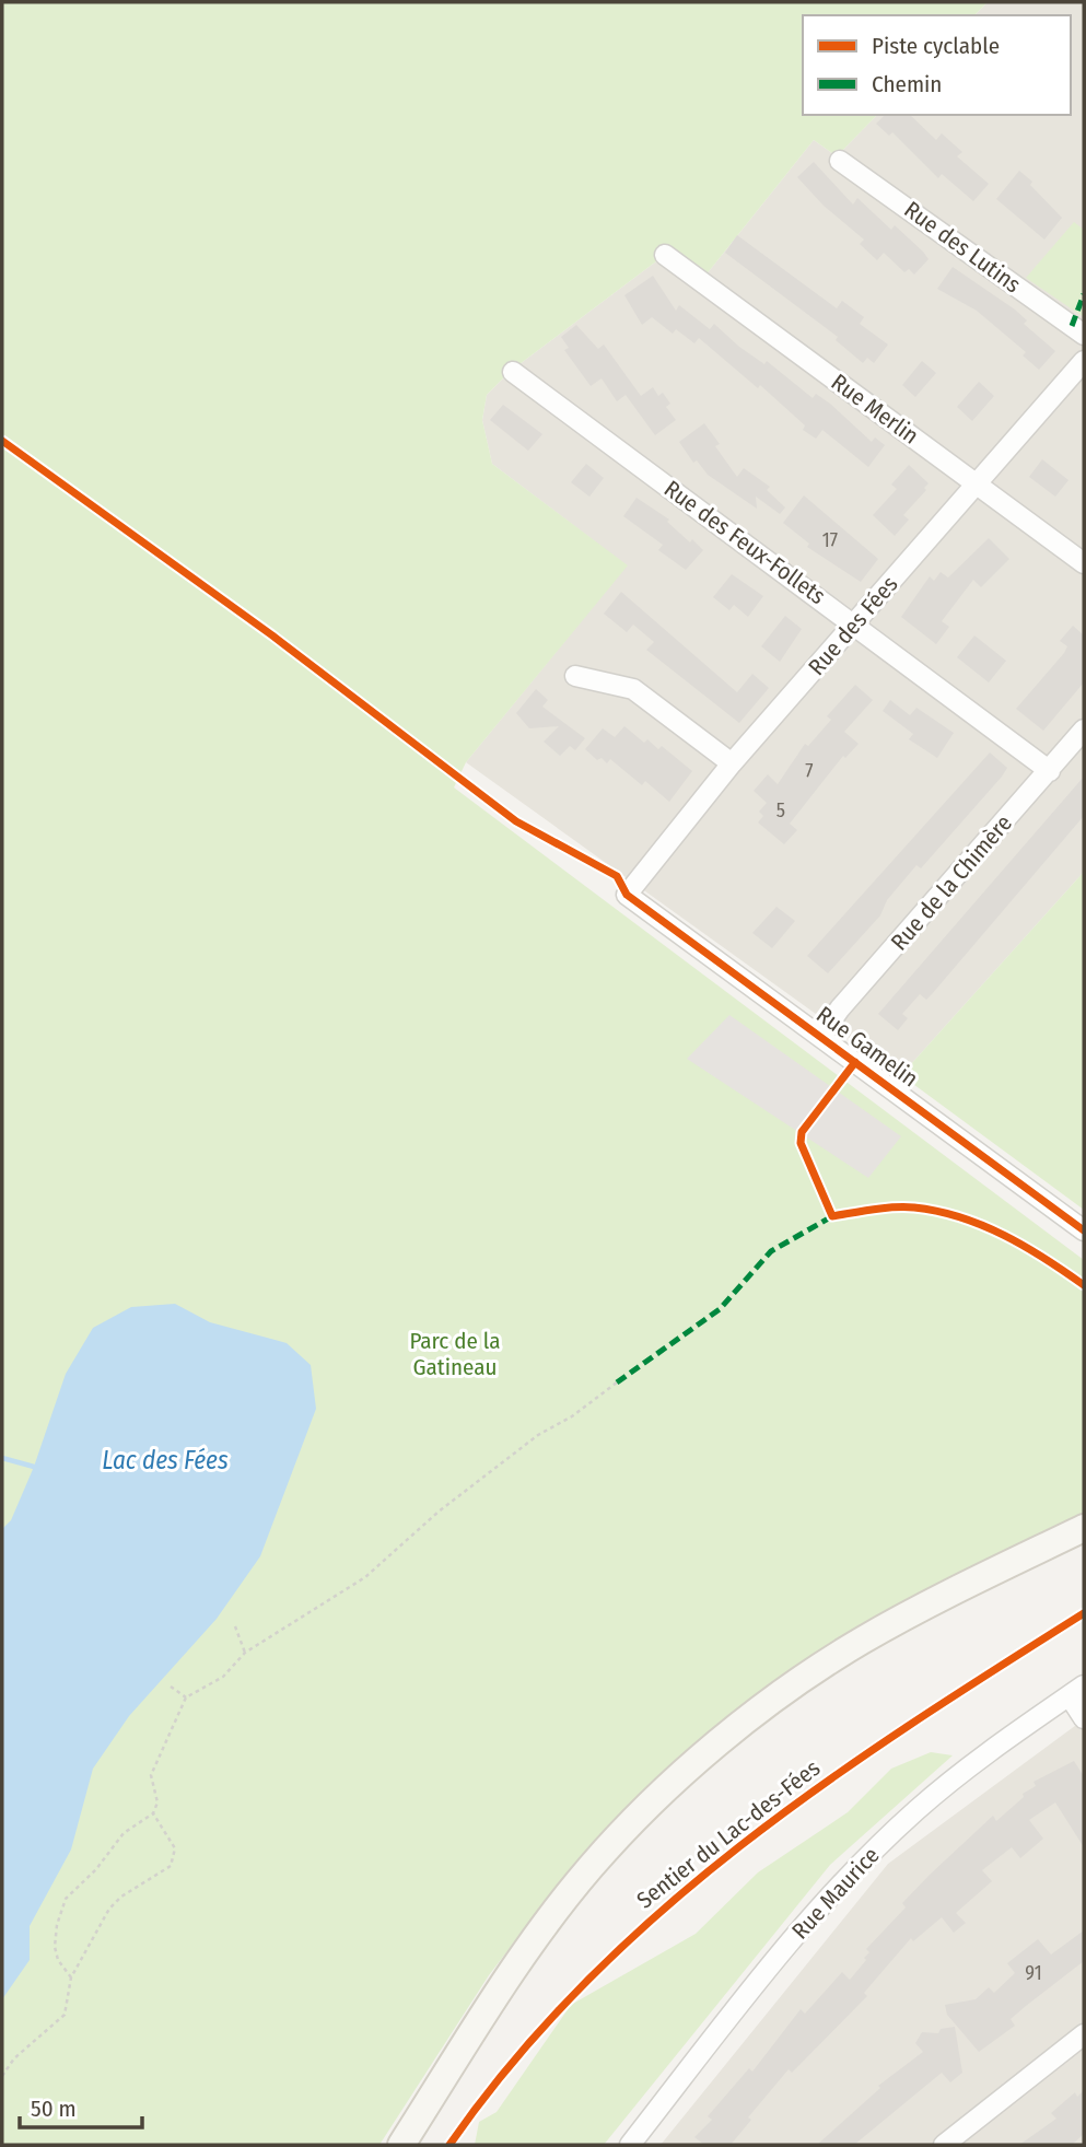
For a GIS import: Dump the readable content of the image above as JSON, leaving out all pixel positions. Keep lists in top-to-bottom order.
{
  "streets": {
    "street": [
      "Rue des Lutins",
      "Rue Merlin",
      "Rue des Feux-Follets",
      "Rue des Fées",
      "Rue de la Chimère",
      "Rue Gamelin",
      "Rue Maurice"
    ],
    "cycle path": ["Sentier du Lac-des-Fées"]
  },
  "crossings": [
    ["Rue Merlin", "Rue des Fées"],
    ["Rue des Feux-Follets", "Rue des Fées"],
    ["Rue des Feux-Follets", "Rue de la Chimère"],
    ["Rue des Fées", "Rue Gamelin"],
    ["Rue de la Chimère", "Rue Gamelin"]
  ],
  "water": ["Lac des Fées"],
  "parks": ["Parc de la Gatineau"],
  "house_numbers": [
    "17",
    "7",
    "5",
    "91"
  ],
  "legend": ["Piste cyclable", "Chemin"],
  "scale_bar": "50 m"
}
